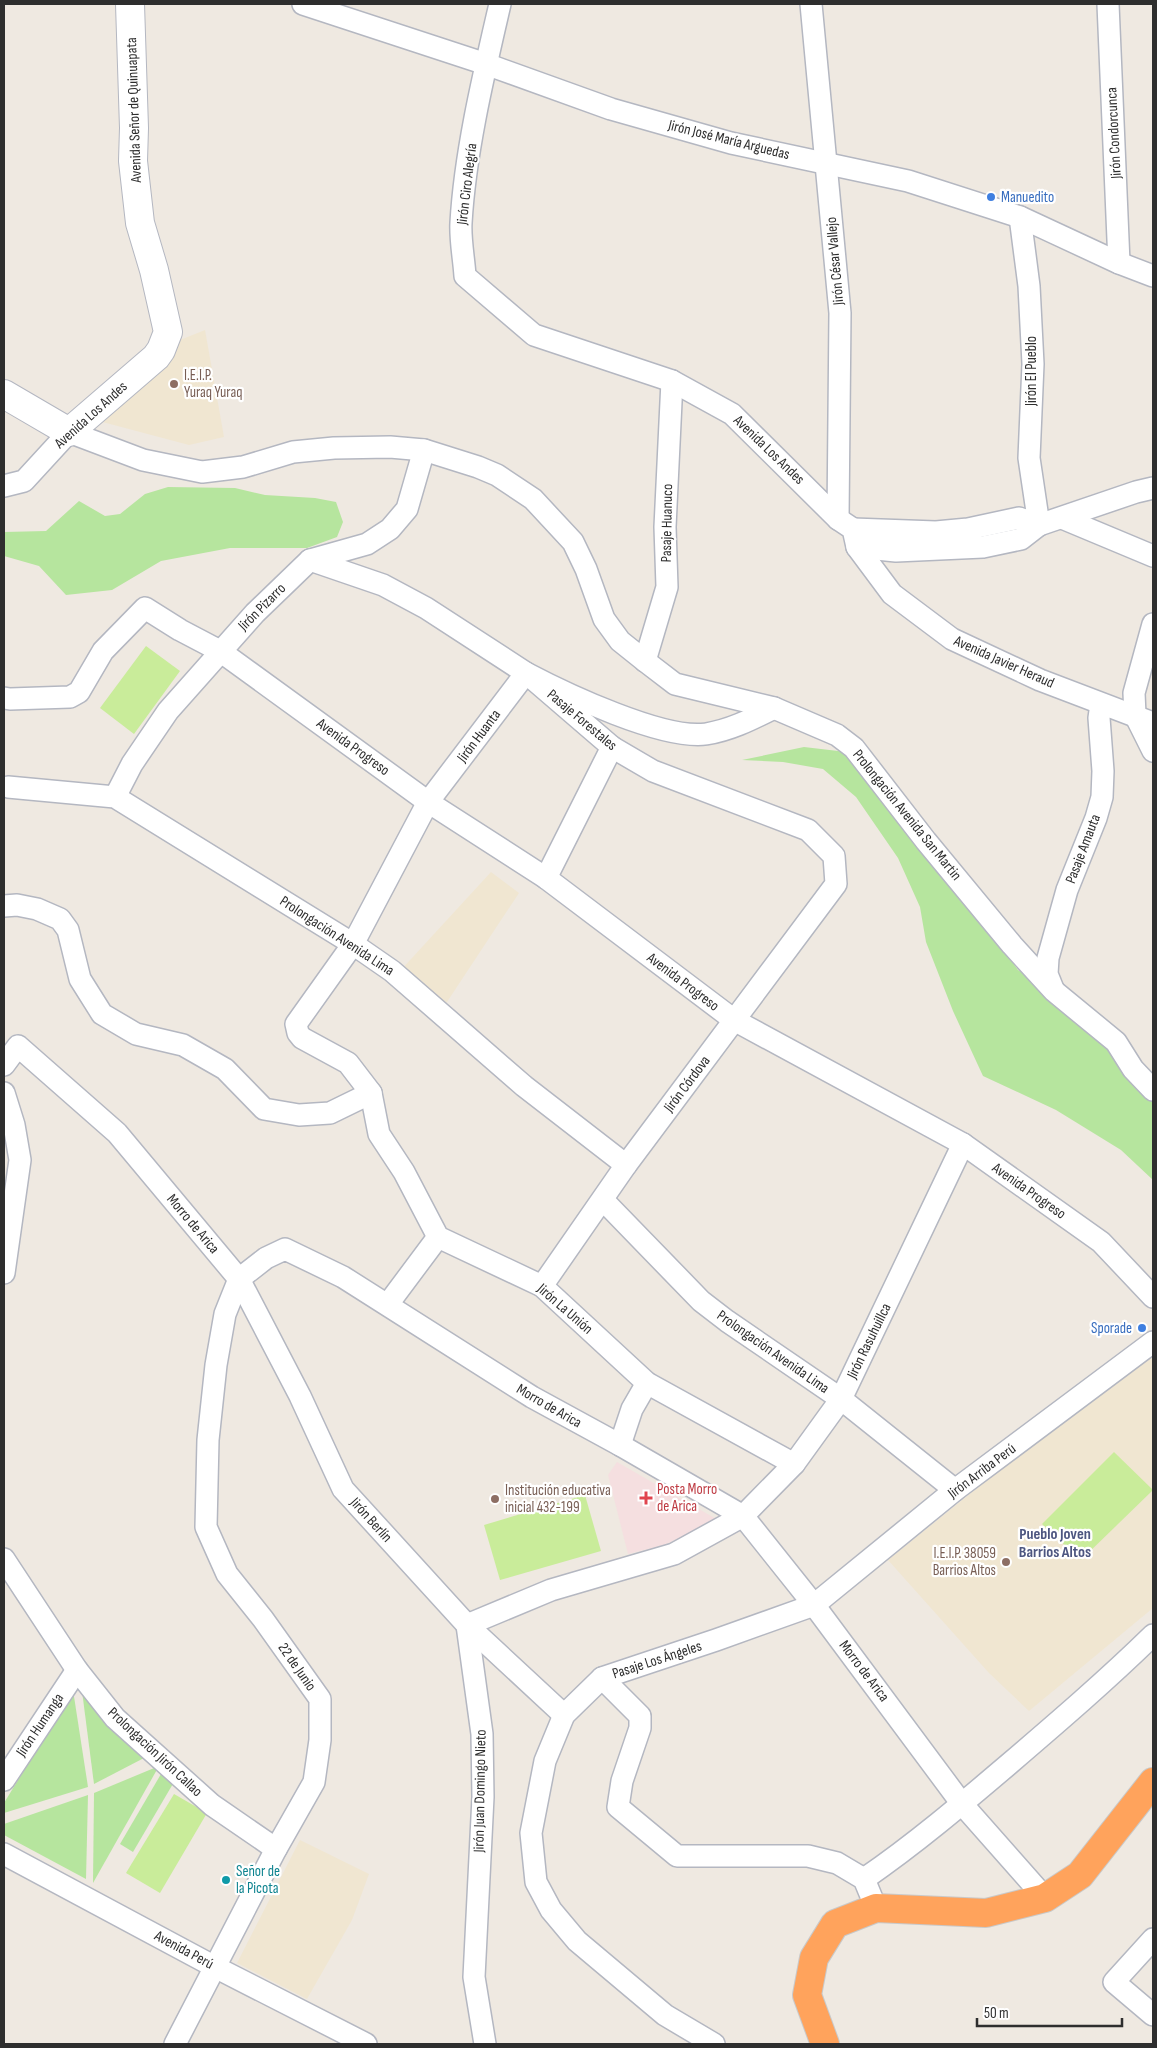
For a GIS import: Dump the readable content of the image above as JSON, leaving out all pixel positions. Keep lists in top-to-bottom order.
{
  "streets": {
    "street": [
      "Avenida Señor de Quinuapata",
      "Jirón Condorcunca",
      "Jirón José María Arguedas",
      "Jirón Ciro Alegría",
      "Jirón César Vallejo",
      "Jirón El Pueblo",
      "Avenida Los Andes",
      "Pasaje Huanuco",
      "Jirón Pizarro",
      "Avenida Javier Heraud",
      "Pasaje Forestales",
      "Jirón Huanta",
      "Avenida Progreso",
      "Prolongación Avenida San Martin",
      "Pasaje Amauta",
      "Prolongación Avenida Lima",
      "Jirón Córdova",
      "Morro de Arica",
      "Jirón La Unión",
      "Jirón Rasuhuillca",
      "Jirón Arriba Perú",
      "Jirón Berlín",
      "Pasaje Los Ángeles",
      "22 de Junio",
      "Jirón Humanga",
      "Prolongación Jirón Callao",
      "Jirón Juan Domingo Nieto",
      "Avenida Perú"
    ]
  },
  "crossings": [
    ["Avenida Señor de Quinuapata", "Avenida Los Andes"],
    ["Jirón Condorcunca", "Jirón José María Arguedas"],
    ["Jirón José María Arguedas", "Jirón Ciro Alegría"],
    ["Jirón José María Arguedas", "Jirón César Vallejo"],
    ["Jirón José María Arguedas", "Jirón El Pueblo"],
    ["Jirón Ciro Alegría", "Avenida Los Andes"],
    ["Jirón César Vallejo", "Avenida Los Andes"],
    ["Jirón César Vallejo", "Avenida Javier Heraud"],
    ["Avenida Los Andes", "Pasaje Huanuco"],
    ["Avenida Los Andes", "Avenida Javier Heraud"],
    ["Avenida Los Andes", "Prolongación Avenida San Martin"],
    ["Pasaje Huanuco", "Prolongación Avenida San Martin"],
    ["Jirón Pizarro", "Pasaje Forestales"],
    ["Jirón Pizarro", "Avenida Progreso"],
    ["Jirón Pizarro", "Prolongación Avenida San Martin"],
    ["Jirón Pizarro", "Prolongación Avenida Lima"],
    ["Avenida Javier Heraud", "Pasaje Amauta"],
    ["Pasaje Forestales", "Jirón Huanta"],
    ["Pasaje Forestales", "Jirón Córdova"],
    ["Jirón Huanta", "Avenida Progreso"],
    ["Jirón Huanta", "Prolongación Avenida Lima"],
    ["Avenida Progreso", "Jirón Córdova"],
    ["Avenida Progreso", "Jirón Rasuhuillca"],
    ["Prolongación Avenida San Martin", "Pasaje Amauta"],
    ["Prolongación Avenida Lima", "Jirón Córdova"],
    ["Prolongación Avenida Lima", "Jirón Rasuhuillca"],
    ["Prolongación Avenida Lima", "Jirón Arriba Perú"],
    ["Jirón Córdova", "Jirón La Unión"],
    ["Morro de Arica", "Jirón Rasuhuillca"],
    ["Morro de Arica", "Jirón Arriba Perú"],
    ["Morro de Arica", "Jirón Berlín"],
    ["Morro de Arica", "Pasaje Los Ángeles"],
    ["Morro de Arica", "22 de Junio"],
    ["Jirón La Unión", "Jirón Rasuhuillca"],
    ["Jirón Arriba Perú", "Pasaje Los Ángeles"],
    ["Jirón Berlín", "Pasaje Los Ángeles"],
    ["Jirón Berlín", "22 de Junio"],
    ["Jirón Berlín", "Jirón Juan Domingo Nieto"],
    ["22 de Junio", "Prolongación Jirón Callao"],
    ["22 de Junio", "Avenida Perú"],
    ["Jirón Humanga", "Prolongación Jirón Callao"]
  ],
  "districts": ["Pueblo Joven Barrios Altos"],
  "places": {
    "other": [
      "Manuedito",
      "I.E.I.P. Yuraq Yuraq",
      "Sporade",
      "Institución educativa inicial 432-199",
      "I.E.I.P. 38059 Barrios Altos",
      "Señor de la Picota"
    ],
    "health": ["Posta Morro de Arica"]
  },
  "scale_bar": "50 m"
}
